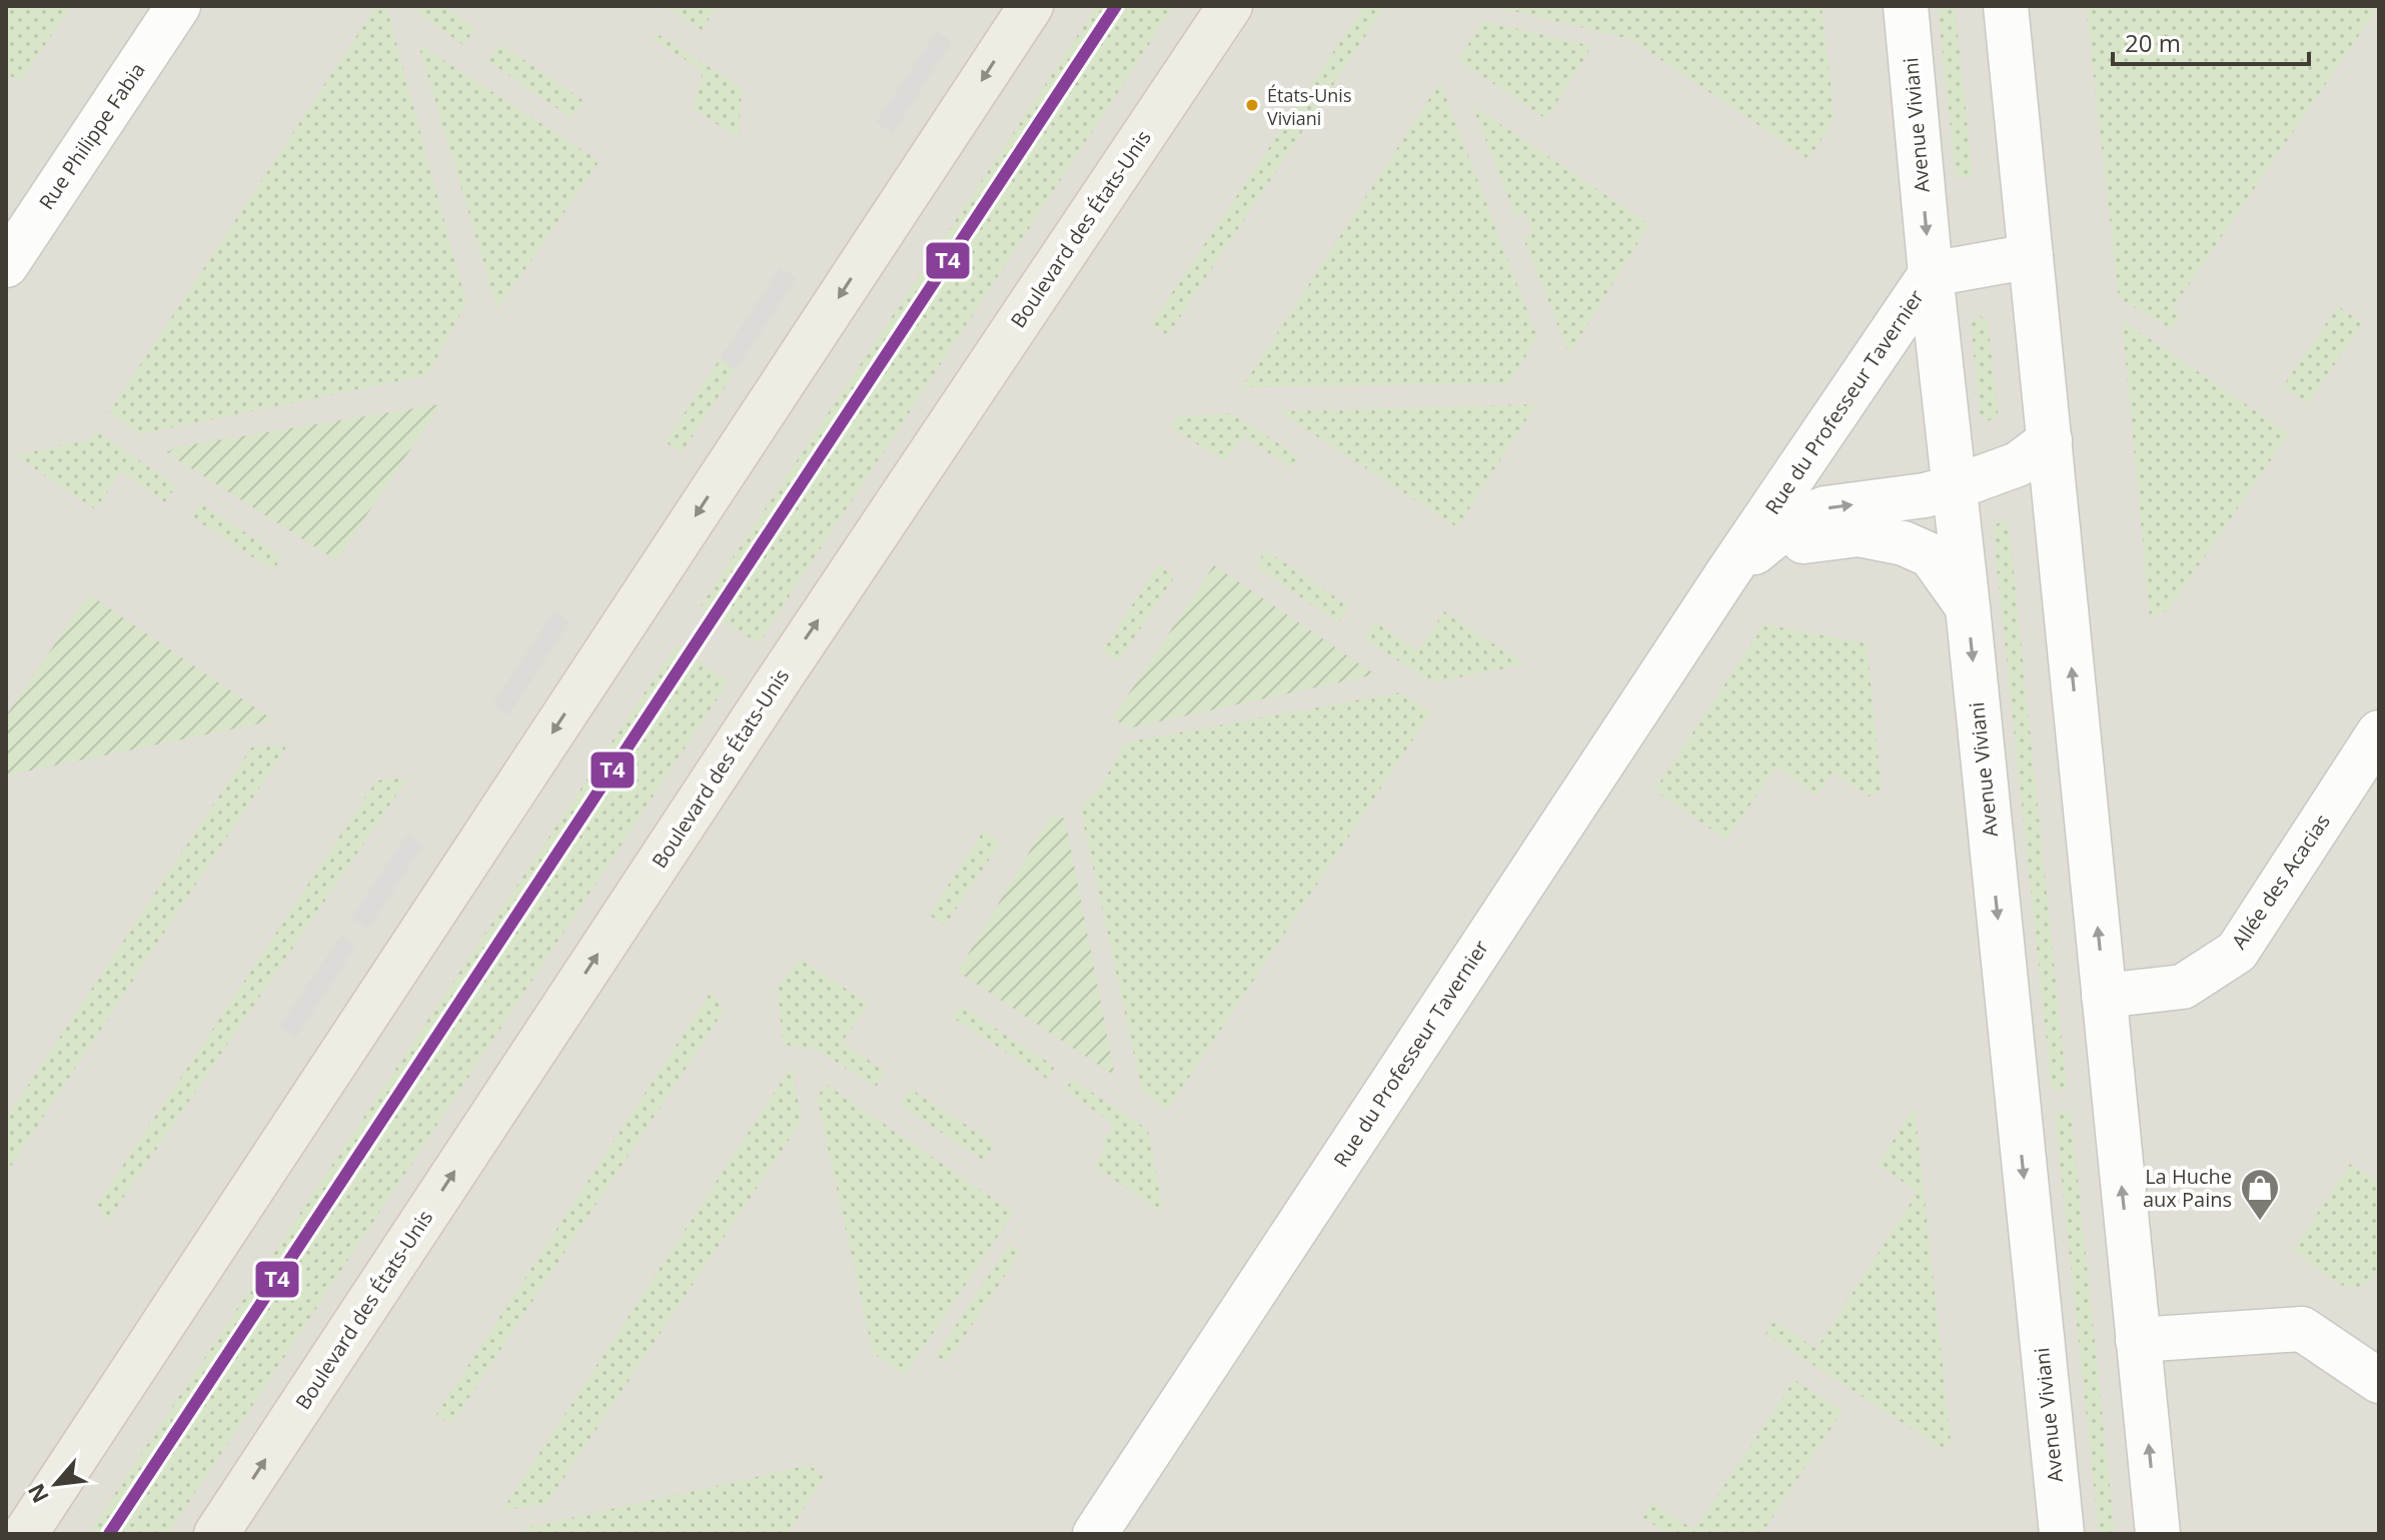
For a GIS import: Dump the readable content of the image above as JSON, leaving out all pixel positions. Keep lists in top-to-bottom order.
{
  "streets": {
    "main road": ["Boulevard des États-Unis"],
    "street": [
      "Avenue Viviani",
      "Rue Philippe Fabia",
      "Rue du Professeur Tavernier",
      "Allée des Acacias"
    ]
  },
  "crossings": [
    ["Avenue Viviani", "Rue du Professeur Tavernier"]
  ],
  "places": {
    "other": ["États-Unis Viviani"],
    "shop": ["La Huche aux Pains"]
  },
  "lines": ["transit line T4"],
  "scale_bar": "20 m",
  "north": "bottom left"
}
